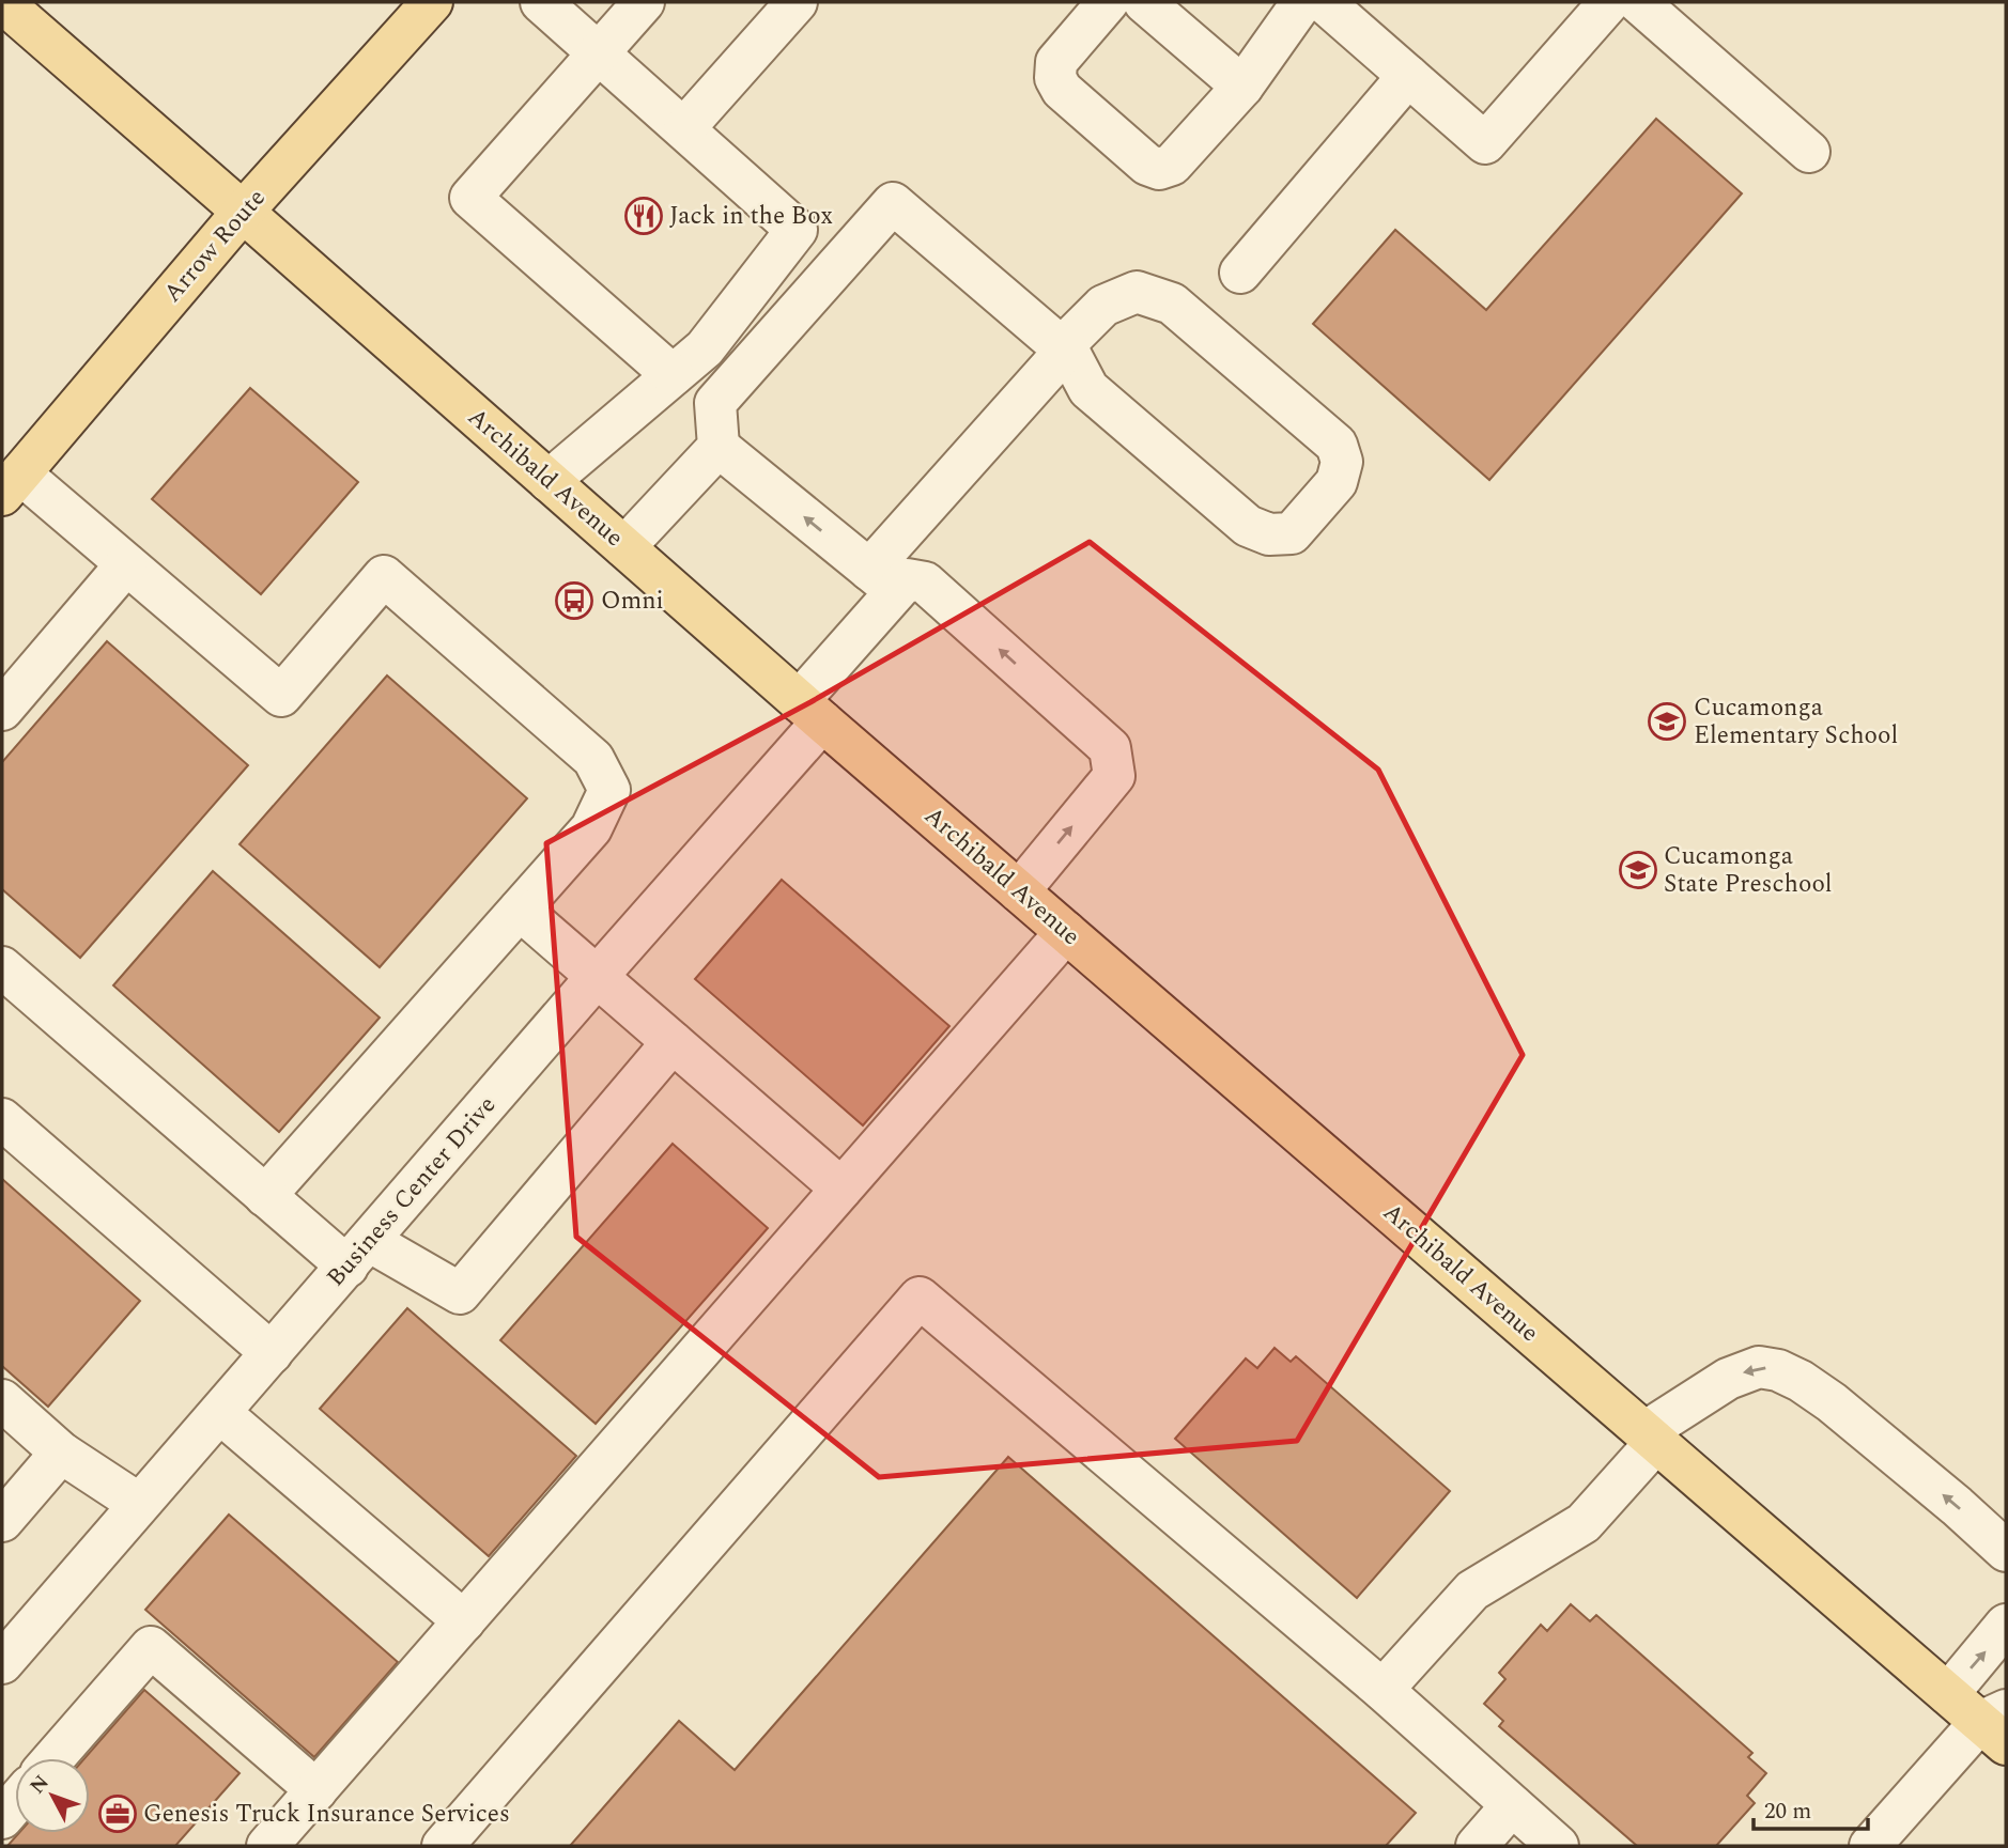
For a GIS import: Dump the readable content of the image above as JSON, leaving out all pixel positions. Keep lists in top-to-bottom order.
{
  "streets": {
    "main road": ["Arrow Route", "Archibald Avenue"],
    "street": ["Business Center Drive"]
  },
  "crossings": [
    ["Arrow Route", "Archibald Avenue"],
    ["Archibald Avenue", "Business Center Drive"]
  ],
  "places": {
    "restaurant": ["Jack in the Box"],
    "bus stop": ["Omni"],
    "school or university": ["Cucamonga Elementary School", "Cucamonga State Preschool"],
    "office": ["Genesis Truck Insurance Services"]
  },
  "scale_bar": "20 m",
  "north": "top left"
}
